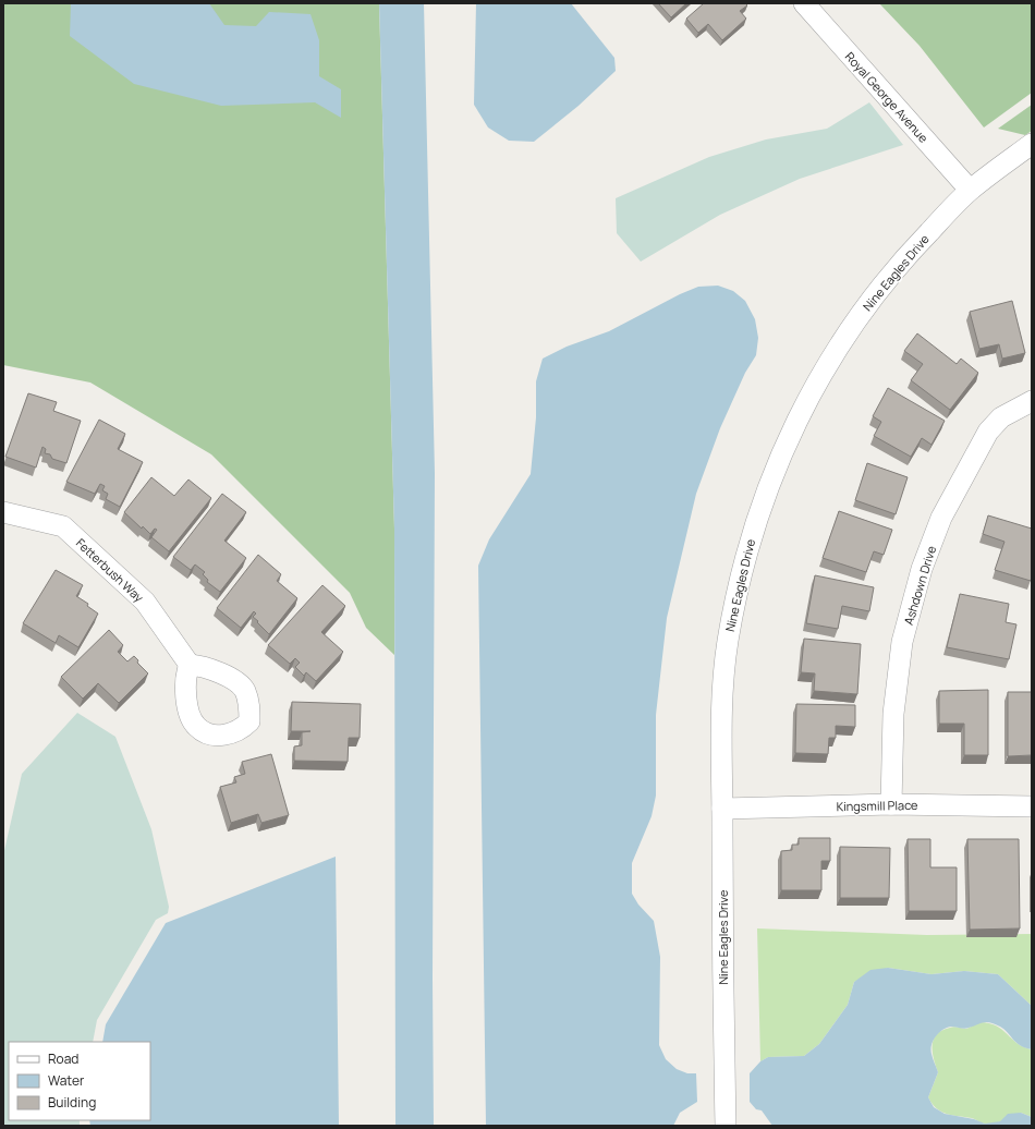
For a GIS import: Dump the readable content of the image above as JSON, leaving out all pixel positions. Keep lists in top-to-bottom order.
{
  "streets": {
    "street": [
      "Royal George Avenue",
      "Nine Eagles Drive",
      "Fetterbush Way",
      "Ashdown Drive",
      "Kingsmill Place"
    ]
  },
  "crossings": [
    ["Royal George Avenue", "Nine Eagles Drive"],
    ["Nine Eagles Drive", "Kingsmill Place"],
    ["Ashdown Drive", "Kingsmill Place"]
  ],
  "legend": ["Road", "Water", "Building"]
}
